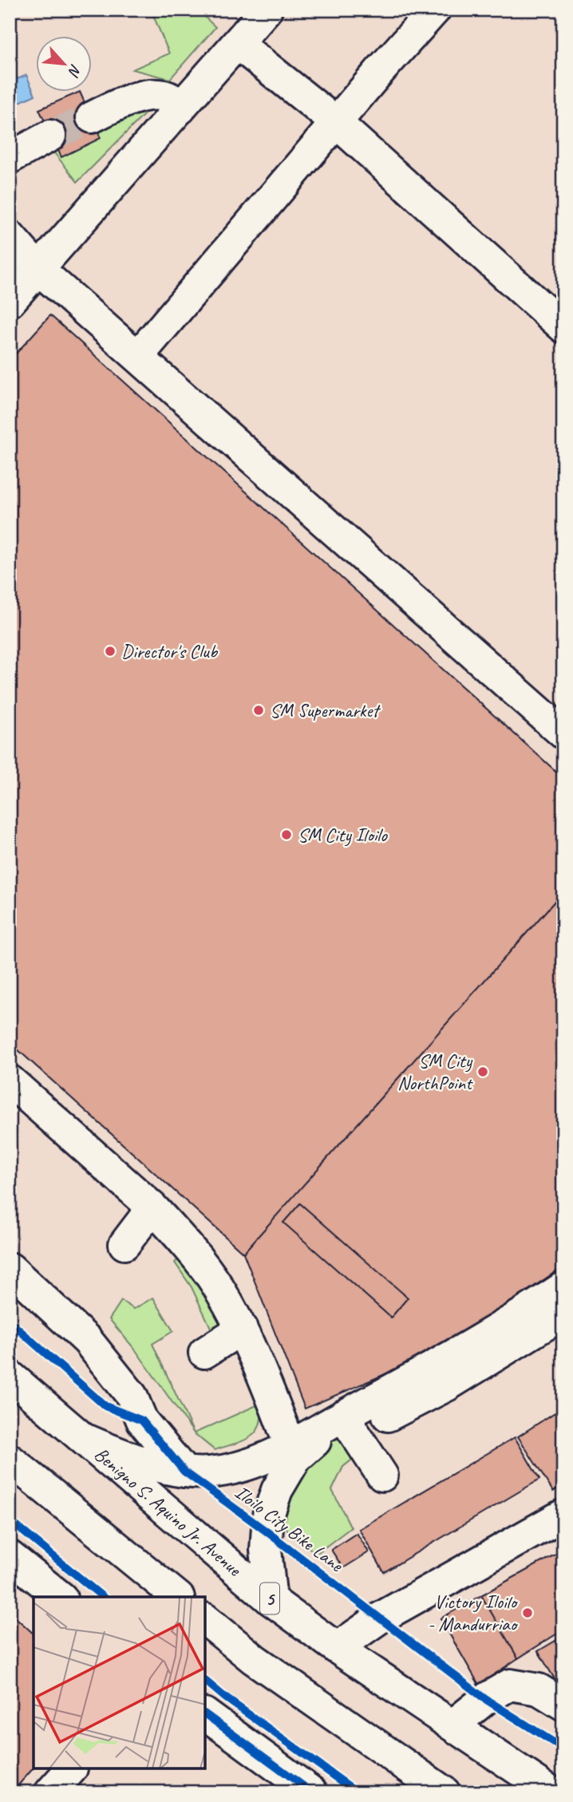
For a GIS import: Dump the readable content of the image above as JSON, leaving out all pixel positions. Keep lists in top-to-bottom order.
{
  "streets": {
    "main road": ["Benigno S. Aquino Jr. Avenue", "5"],
    "cycle path": ["Iloilo City Bike Lane"]
  },
  "places": [
    "Director's Club",
    "SM Supermarket",
    "SM City Iloilo",
    "SM City NorthPoint",
    "Victory Iloilo - Mandurriao"
  ],
  "north": "bottom right"
}
